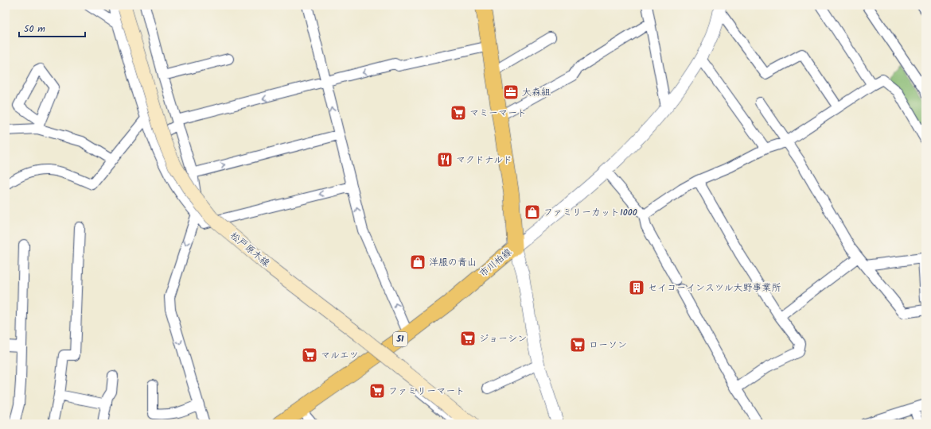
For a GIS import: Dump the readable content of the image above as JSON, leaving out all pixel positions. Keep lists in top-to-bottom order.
{
  "streets": {
    "main road": ["松戸原木線", "市川柏線", "51"]
  },
  "places": {
    "office": ["大森組"],
    "supermarket": [
      "マミーマート",
      "ジョーシン",
      "ローソン",
      "マルエツ",
      "ファミリーマート"
    ],
    "restaurant": ["マクドナルド"],
    "shop": ["ファミリーカット1000", "洋服の青山"],
    "building": ["セイコーインスツル大野事業所"]
  },
  "scale_bar": "50 m"
}
